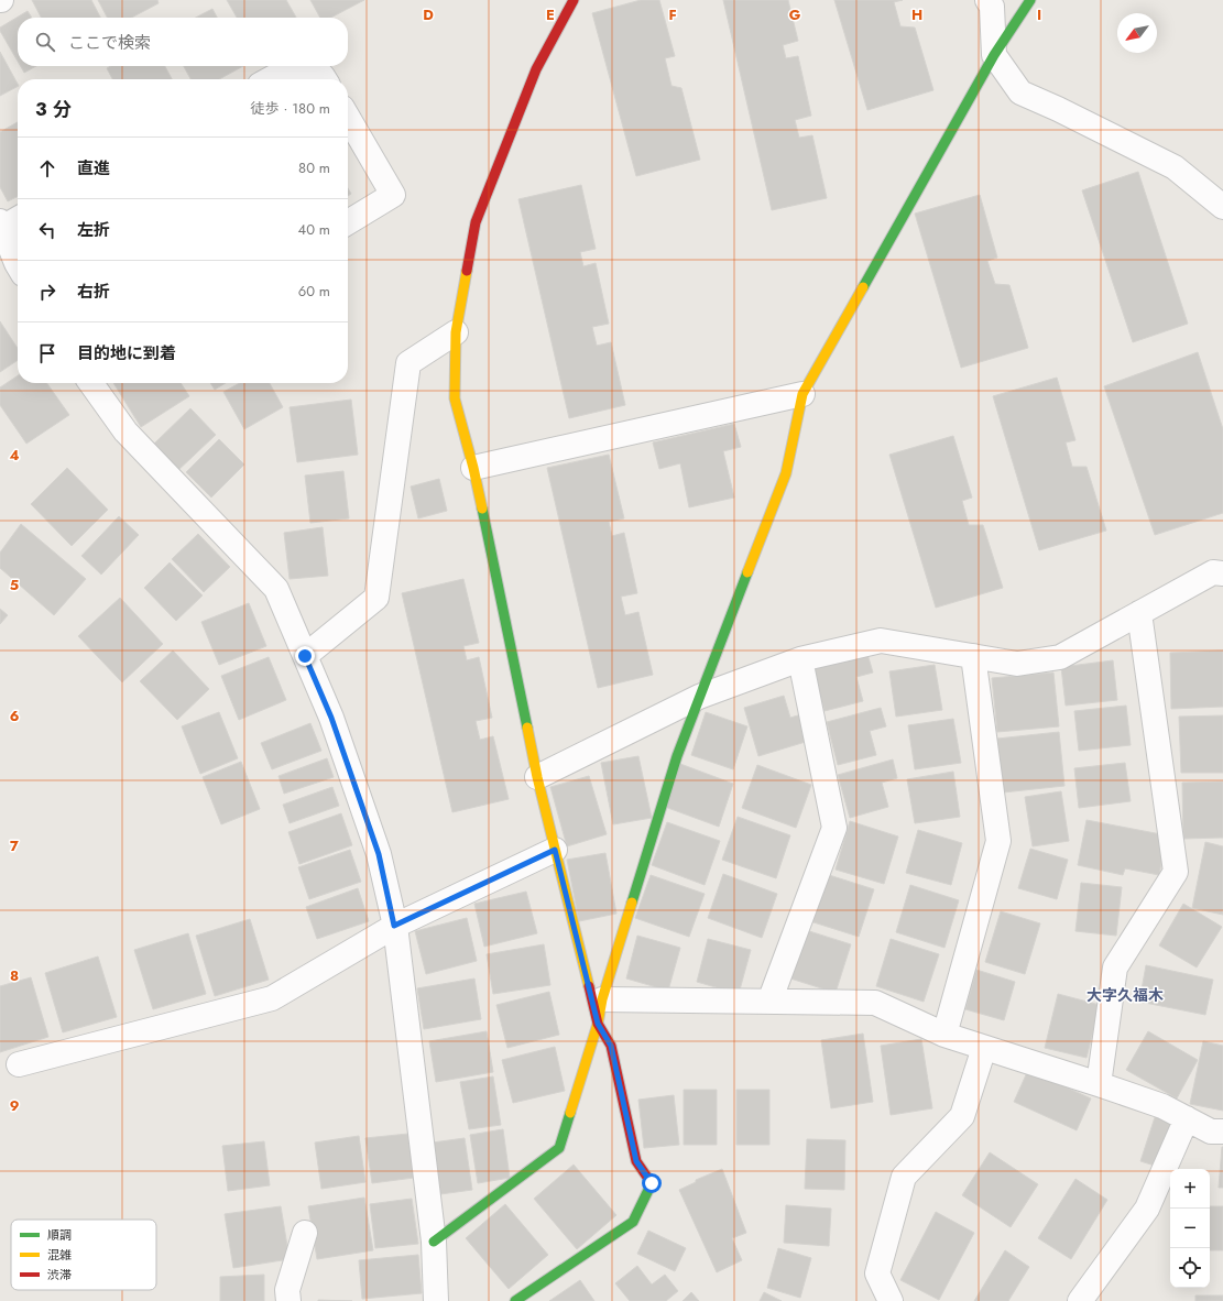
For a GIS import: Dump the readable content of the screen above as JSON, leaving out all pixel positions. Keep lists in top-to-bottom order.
{
  "districts": ["大字久福木"],
  "legend": ["順調", "混雑", "渋滞"],
  "north": "bottom left",
  "page": {
    "search": "ここで検索",
    "heading": ["3 分", "徒歩 · 180 m"],
    "list": [
      ["直進", "80 m"],
      ["左折", "40 m"],
      ["右折", "60 m"],
      "目的地に到着"
    ],
    "map_buttons": ["+", "−"]
  },
  "grid": {
    "columns": [
      "D",
      "E",
      "F",
      "G",
      "H",
      "I"
    ],
    "rows": [
      "4",
      "5",
      "6",
      "7",
      "8",
      "9"
    ]
  }
}
